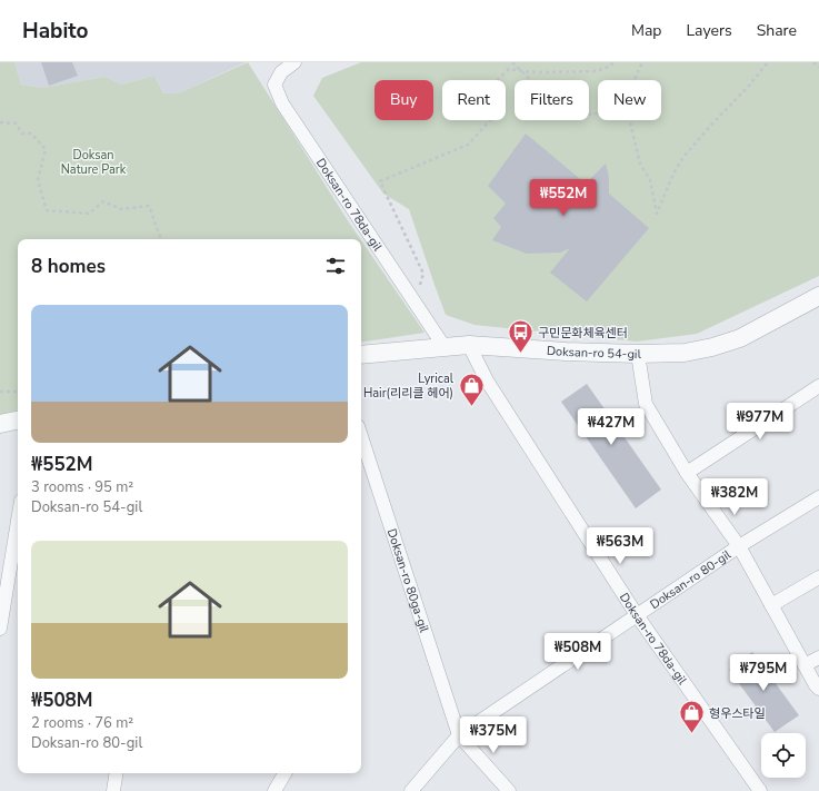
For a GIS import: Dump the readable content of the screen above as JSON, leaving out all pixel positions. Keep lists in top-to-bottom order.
{
  "streets": {
    "street": [
      "Doksan-ro 78da-gil",
      "Doksan-ro 54-gil",
      "Doksan-ro 80-gil",
      "Doksan-ro 80ga-gil"
    ]
  },
  "crossings": [
    ["Doksan-ro 78da-gil", "Doksan-ro 54-gil"],
    ["Doksan-ro 78da-gil", "Doksan-ro 80-gil"],
    ["Doksan-ro 80-gil", "Doksan-ro 80ga-gil"]
  ],
  "parks": ["Doksan Nature Park"],
  "places": {
    "bus stop": ["구민문화체육센터"],
    "shop": ["Lyrical Hair(리리클 헤어)", "형우스타일"]
  },
  "page": {
    "header": "Habito",
    "nav": ["Map", "Layers", "Share"],
    "chip": [
      "Buy",
      "Rent",
      "Filters",
      "New"
    ],
    "price": [
      "₩552M",
      "₩977M",
      "₩427M",
      "₩382M",
      "₩563M",
      "₩508M",
      "₩795M",
      "₩375M"
    ],
    "heading": "8 homes",
    "list": [
      {
        "name": "₩552M",
        "note": "3 rooms · 95 m² · Doksan-ro 54-gil"
      },
      {
        "name": "₩508M",
        "note": "2 rooms · 76 m² · Doksan-ro 80-gil"
      }
    ]
  }
}
